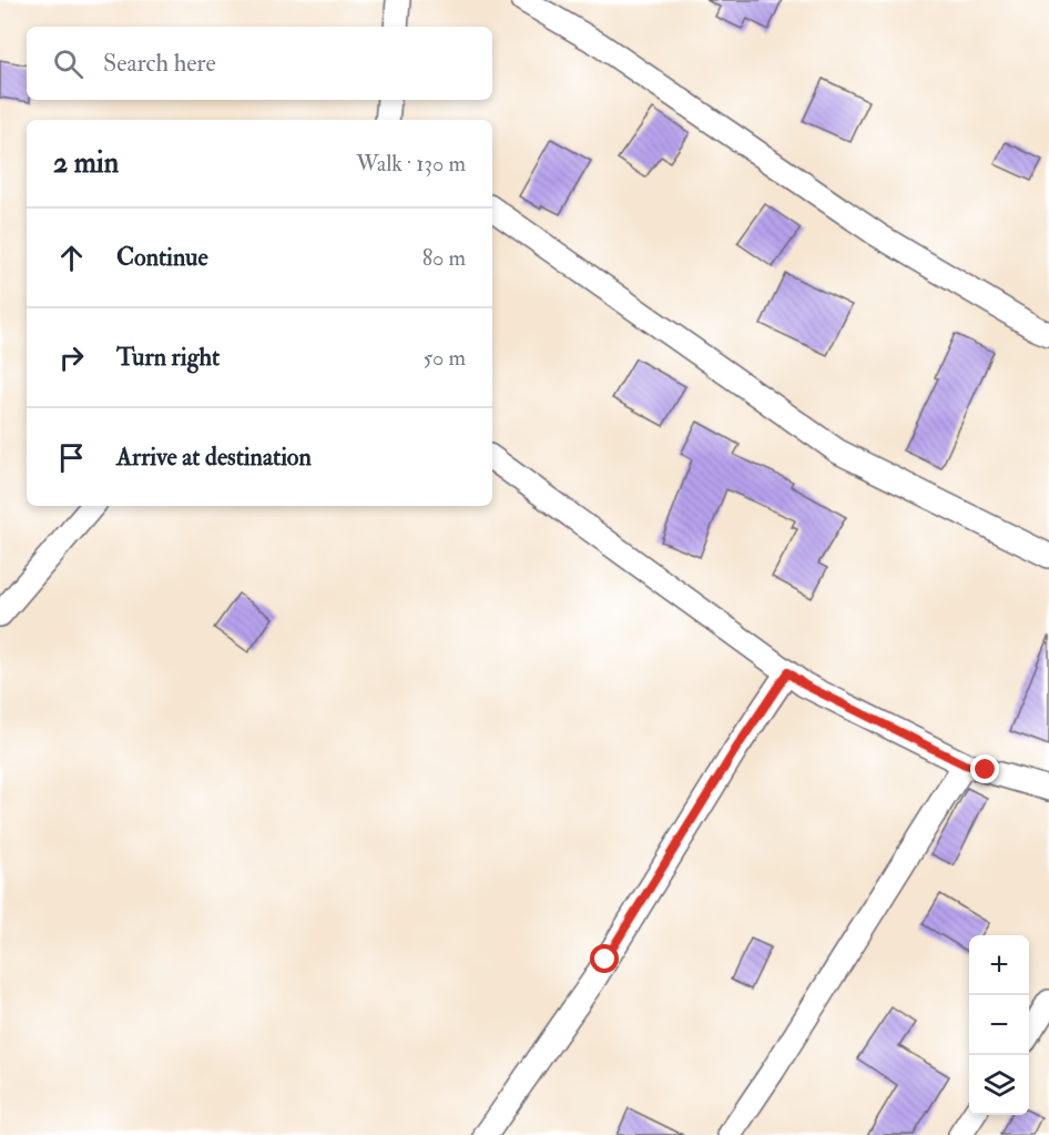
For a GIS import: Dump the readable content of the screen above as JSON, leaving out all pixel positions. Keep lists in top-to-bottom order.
{
  "page": {
    "search": "Search here",
    "heading": ["2 min", "Walk · 130 m"],
    "list": [
      ["Continue", "80 m"],
      ["Turn right", "50 m"],
      "Arrive at destination"
    ],
    "map_buttons": ["+", "−"]
  }
}
